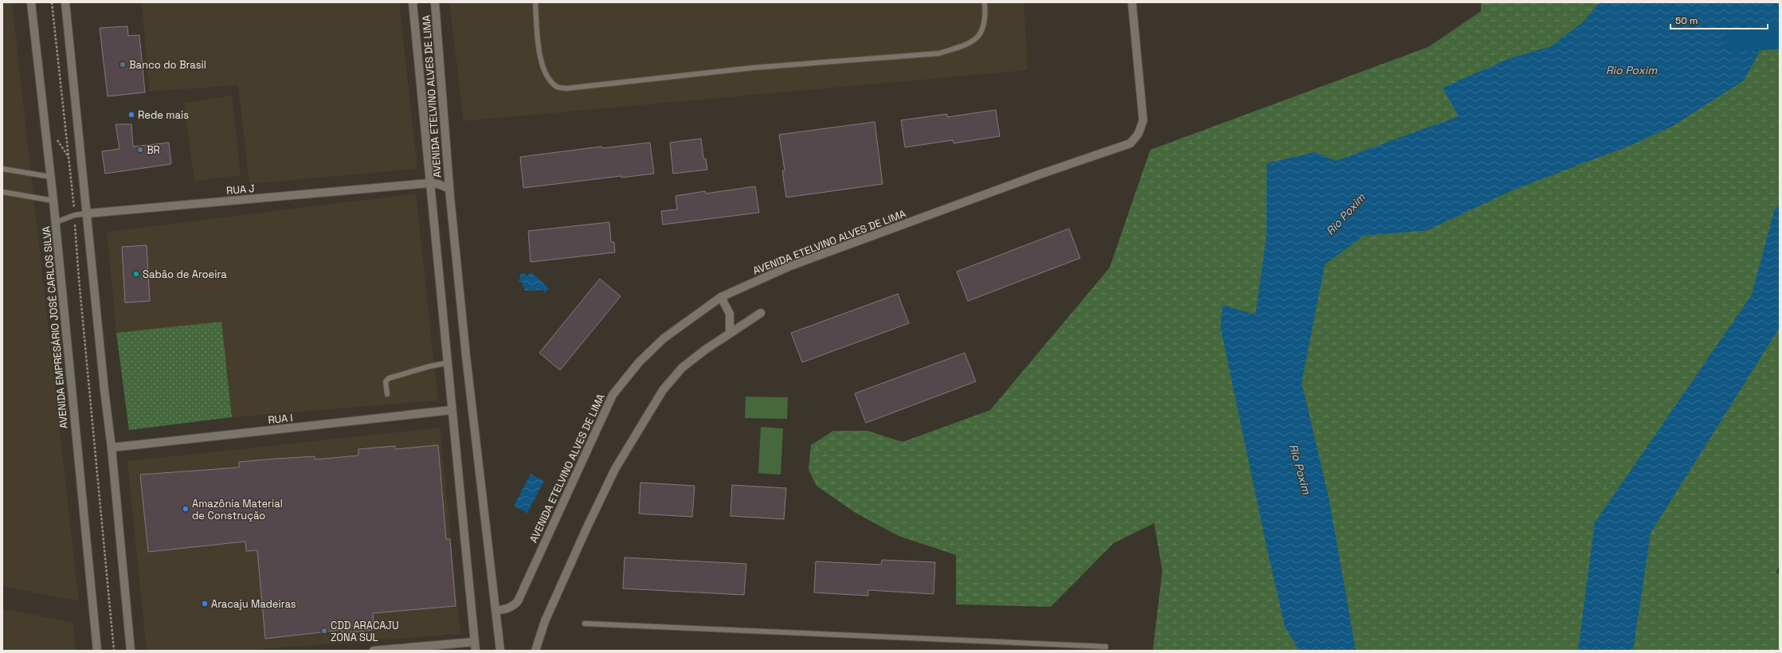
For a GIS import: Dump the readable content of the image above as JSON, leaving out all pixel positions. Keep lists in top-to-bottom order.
{
  "streets": {
    "main road": [
      "AVENIDA ETELVINO ALVES DE LIMA",
      "RUA J",
      "AVENIDA EMPRESÁRIO JOSÉ CARLOS SILVA",
      "RUA I"
    ]
  },
  "crossings": [
    ["AVENIDA ETELVINO ALVES DE LIMA", "RUA J"],
    ["AVENIDA ETELVINO ALVES DE LIMA", "RUA I"],
    ["RUA J", "AVENIDA EMPRESÁRIO JOSÉ CARLOS SILVA"]
  ],
  "water": ["Rio Poxim"],
  "places": [
    "Banco do Brasil",
    "Rede mais",
    "BR",
    "Sabão de Aroeira",
    "Amazônia Material de Construção",
    "Aracaju Madeiras",
    "CDD ARACAJU ZONA SUL"
  ],
  "scale_bar": "50 m"
}
